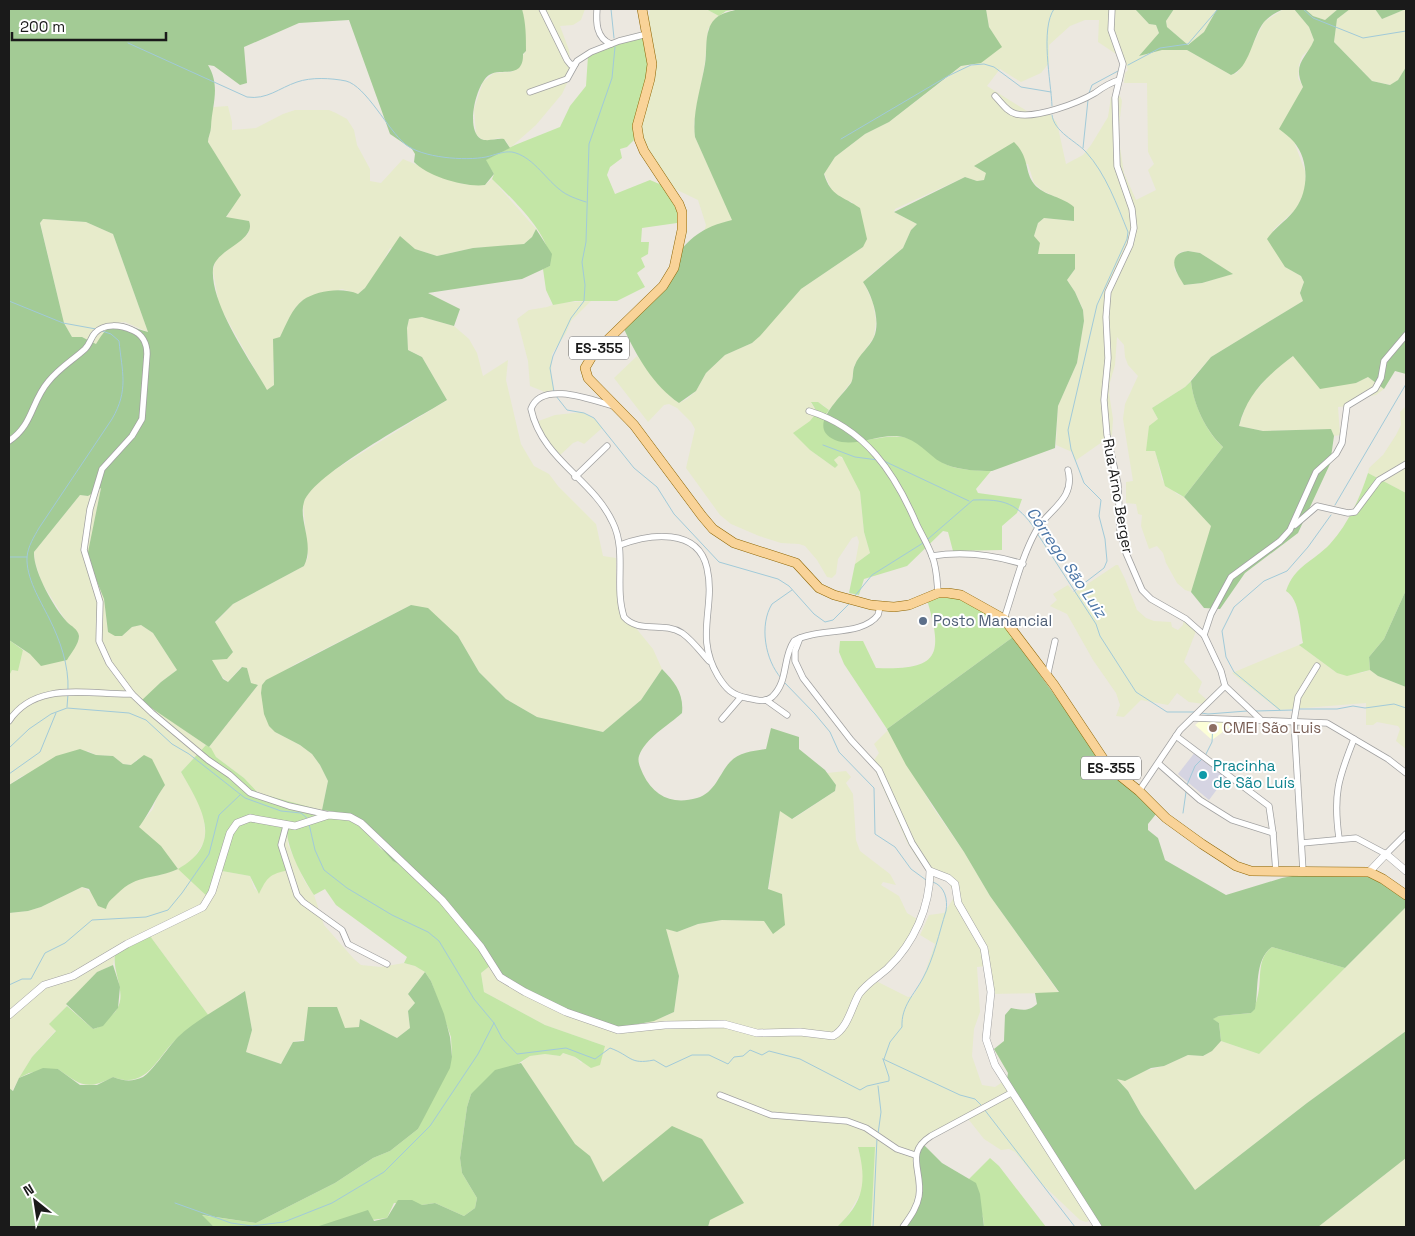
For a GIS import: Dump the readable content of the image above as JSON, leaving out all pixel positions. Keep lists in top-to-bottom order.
{
  "streets": {
    "main road": ["ES-355"],
    "street": ["Rua Arno Berger"]
  },
  "water": ["Córrego São Luiz"],
  "places": ["Posto Manancial", "CMEI São Luis", "Pracinha de São Luís"],
  "scale_bar": "200 m",
  "north": "top left"
}
